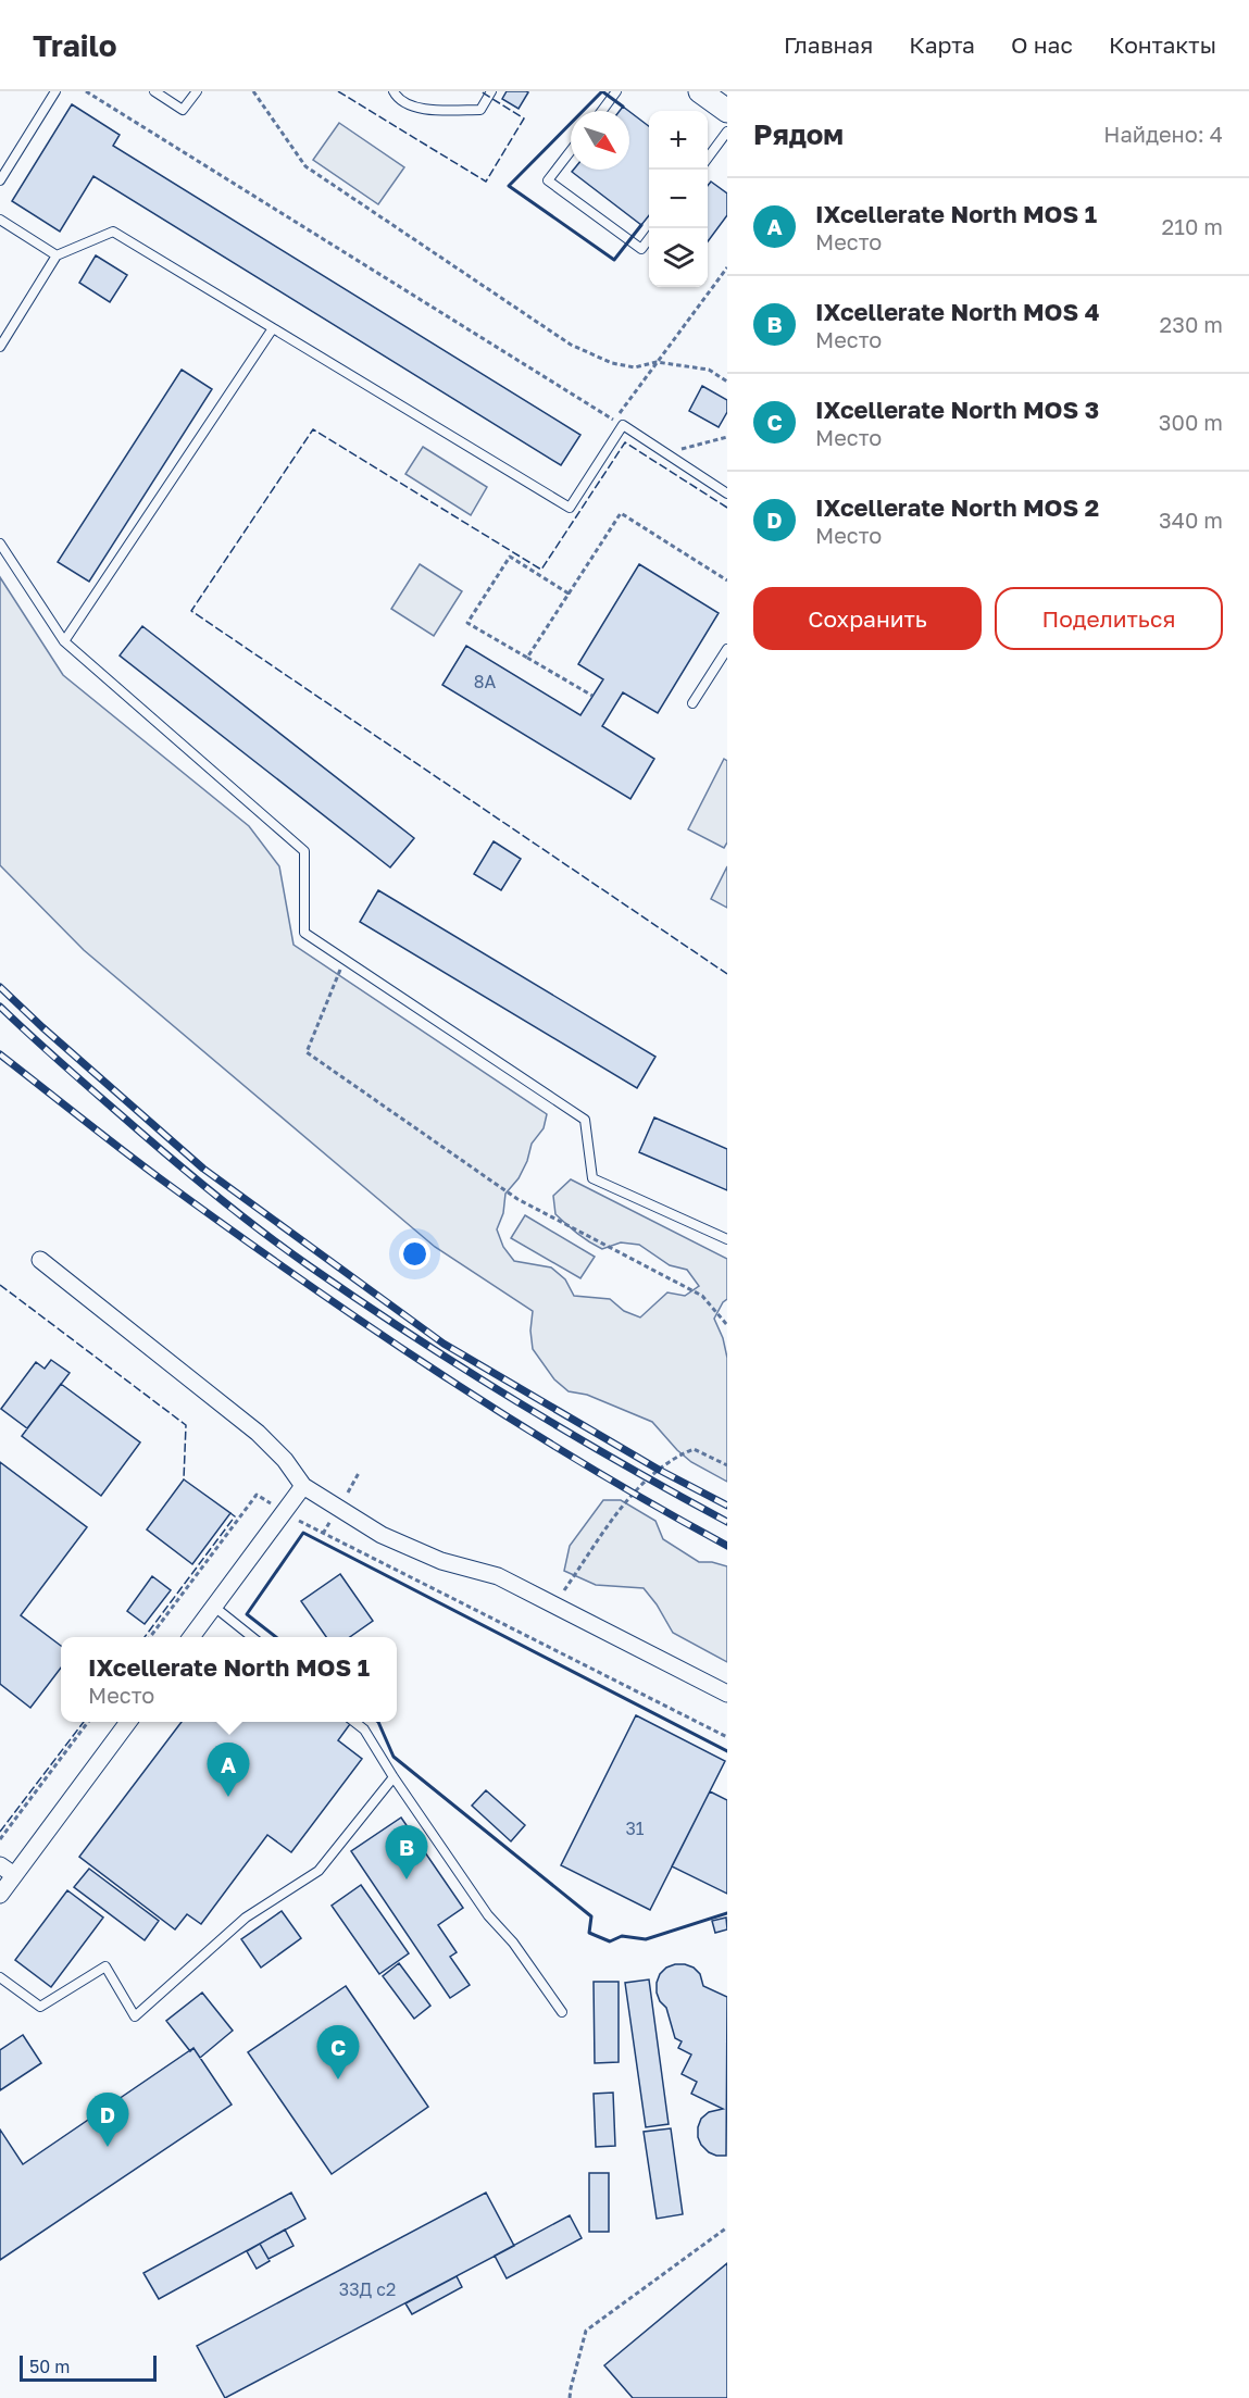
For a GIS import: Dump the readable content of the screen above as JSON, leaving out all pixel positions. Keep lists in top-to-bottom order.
{
  "house_numbers": ["8А", "31", "33Д с2"],
  "scale_bar": "50 m",
  "north": "bottom right",
  "page": {
    "header": "Trailo",
    "nav": [
      "Главная",
      "Карта",
      "О нас",
      "Контакты"
    ],
    "heading": ["Рядом", "Найдено: 4"],
    "map_buttons": ["+", "−"],
    "list": [
      {
        "mark": "A",
        "name": "IXcellerate North MOS 1",
        "note": "Место",
        "value": "210 m"
      },
      {
        "mark": "B",
        "name": "IXcellerate North MOS 4",
        "note": "Место",
        "value": "230 m"
      },
      {
        "mark": "C",
        "name": "IXcellerate North MOS 3",
        "note": "Место",
        "value": "300 m"
      },
      {
        "mark": "D",
        "name": "IXcellerate North MOS 2",
        "note": "Место",
        "value": "340 m"
      }
    ],
    "buttons": ["Сохранить", "Поделиться"],
    "popup": ["IXcellerate North MOS 1", "Место"],
    "pins": [
      "A",
      "B",
      "C",
      "D"
    ],
    "scale": "50 m"
  }
}
